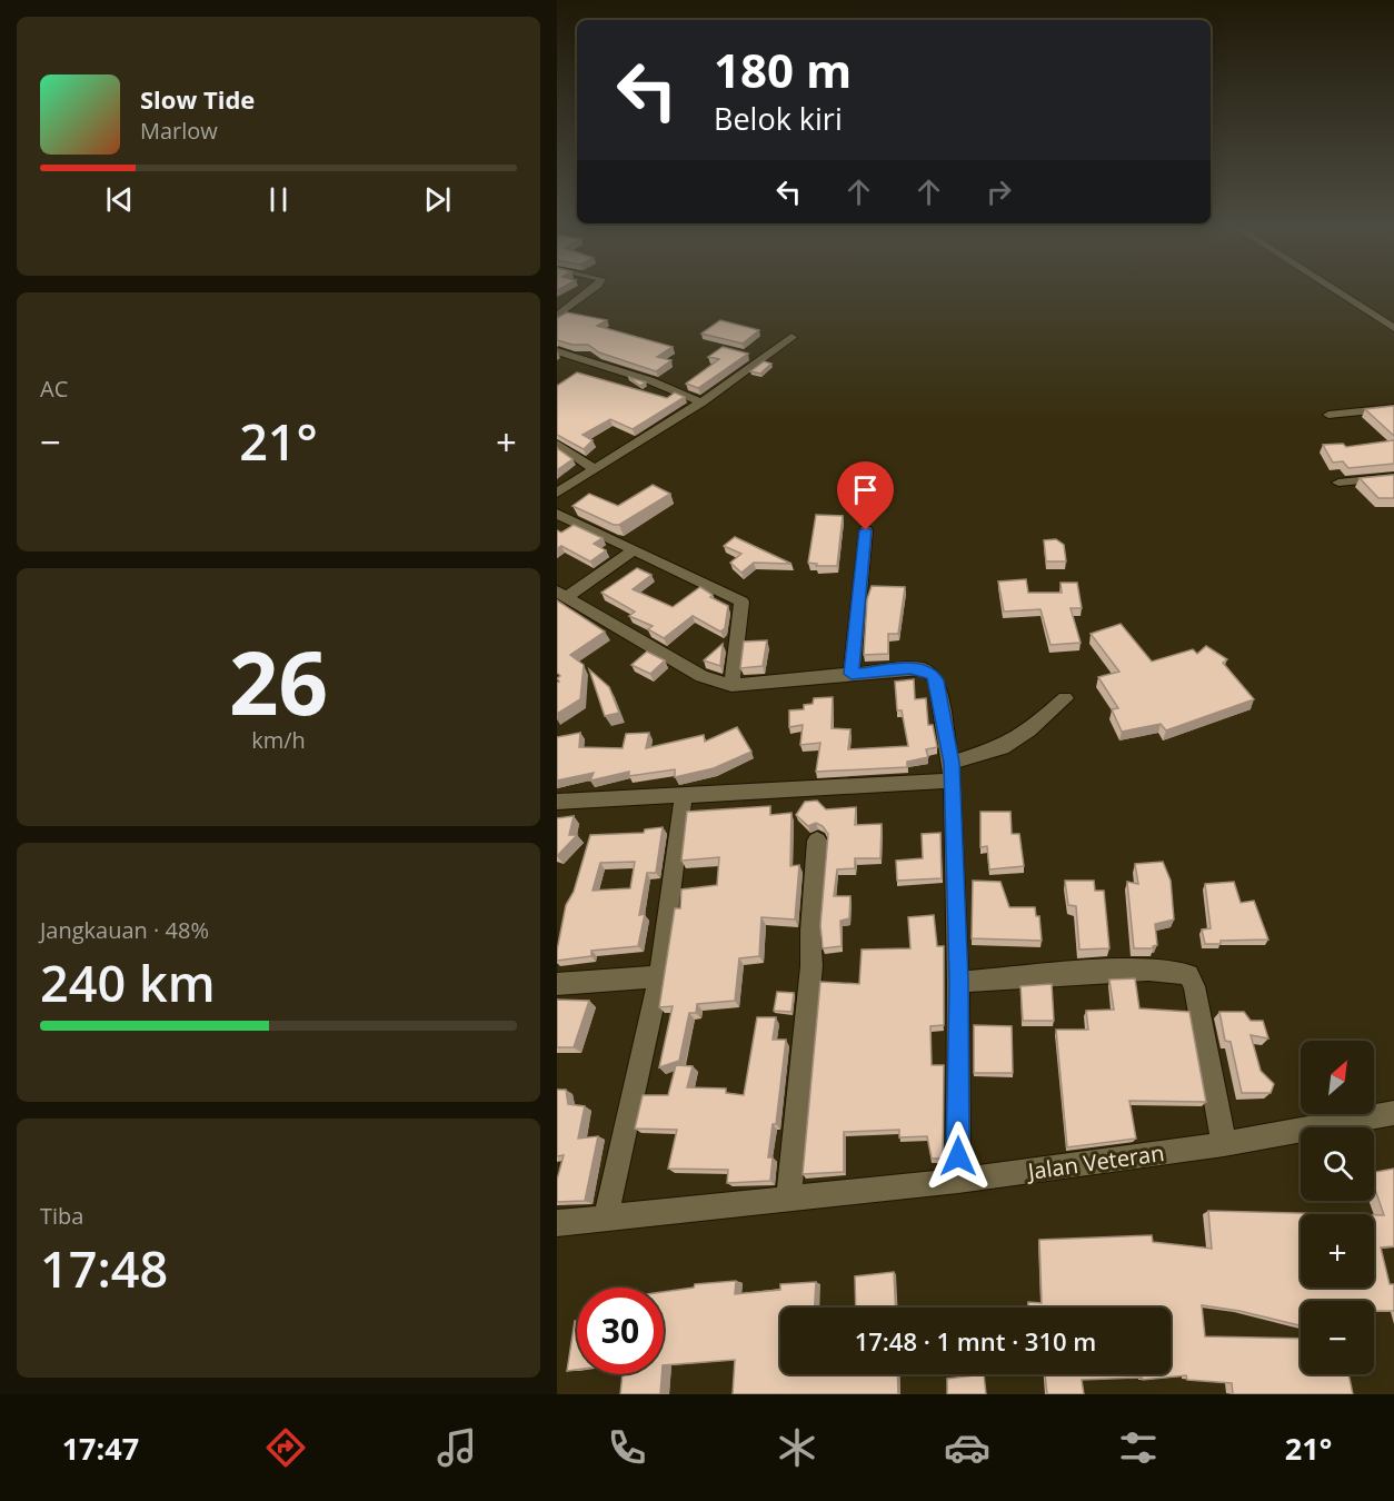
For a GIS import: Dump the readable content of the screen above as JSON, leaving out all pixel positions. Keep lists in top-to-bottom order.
{
  "streets": {
    "street": ["Jalan Veteran"]
  },
  "north": "top right",
  "page": {
    "turn": ["180 m", "Belok kiri"],
    "song": ["Slow Tide", "Marlow"],
    "tile": [
      "AC",
      ["26", "km/h"],
      ["Jangkauan · 48%", "240 km"],
      ["Tiba", "17:48"]
    ],
    "heat": ["−", "21°", "+"],
    "map_buttons": ["+", "−"],
    "limit": "30",
    "trip": "17:48 · 1 mnt · 310 m",
    "tabs": ["17:47", "21°"]
  }
}
